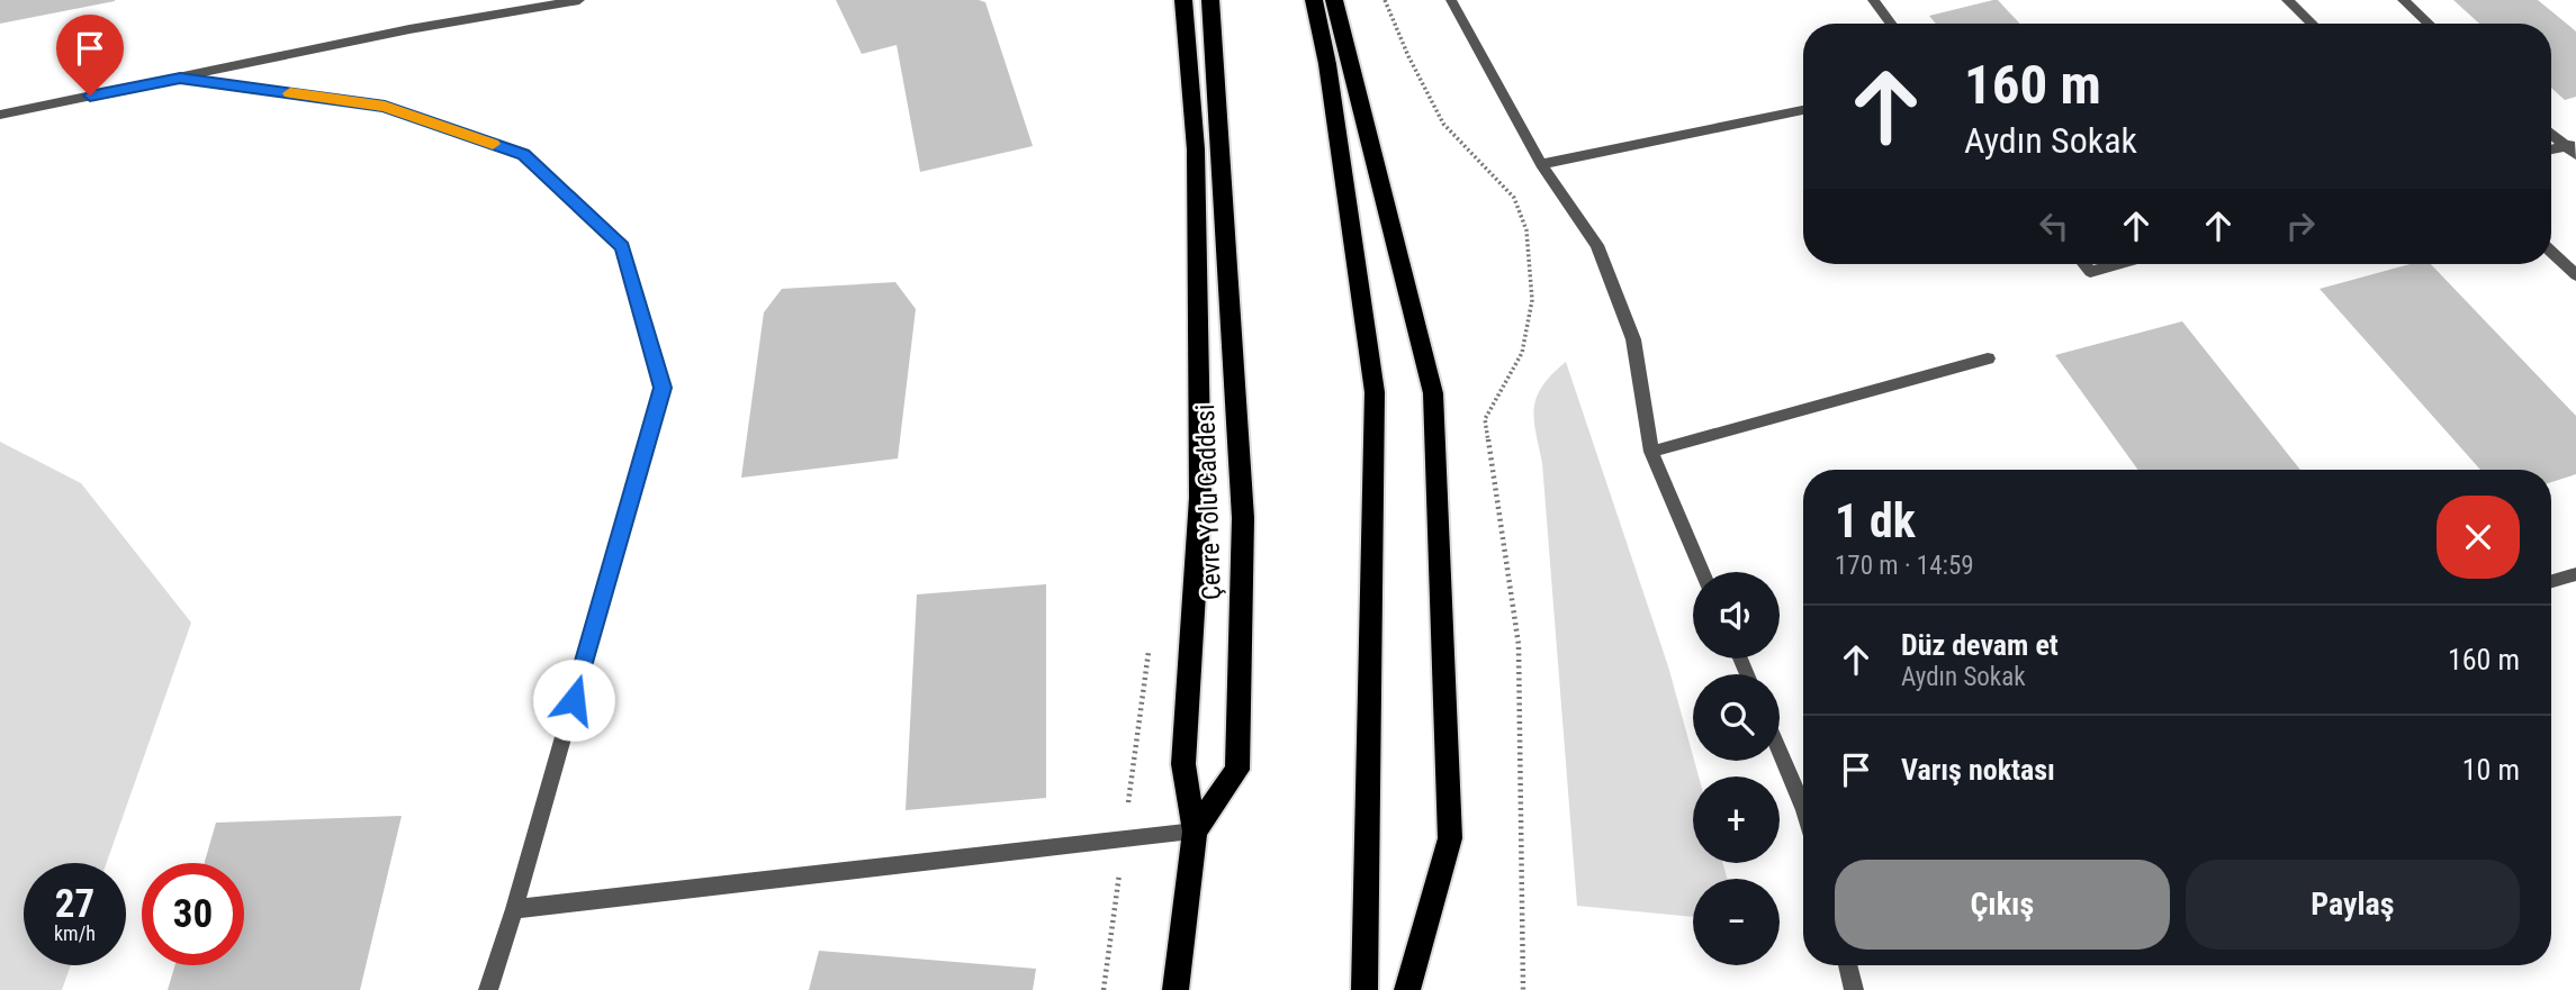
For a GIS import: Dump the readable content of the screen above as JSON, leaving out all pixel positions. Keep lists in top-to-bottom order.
{
  "streets": {
    "highway": ["Çevre Yolu Caddesi"]
  },
  "page": {
    "turn": ["160 m", "Aydın Sokak"],
    "heading": ["1 dk", "170 m · 14:59"],
    "map_buttons": ["+", "−"],
    "list": [
      {
        "name": "Düz devam et",
        "note": "Aydın Sokak",
        "value": "160 m"
      },
      {
        "name": "Varış noktası",
        "value": "10 m"
      }
    ],
    "buttons": ["Çıkış", "Paylaş"],
    "speed": "27 km/h",
    "limit": "30"
  }
}
